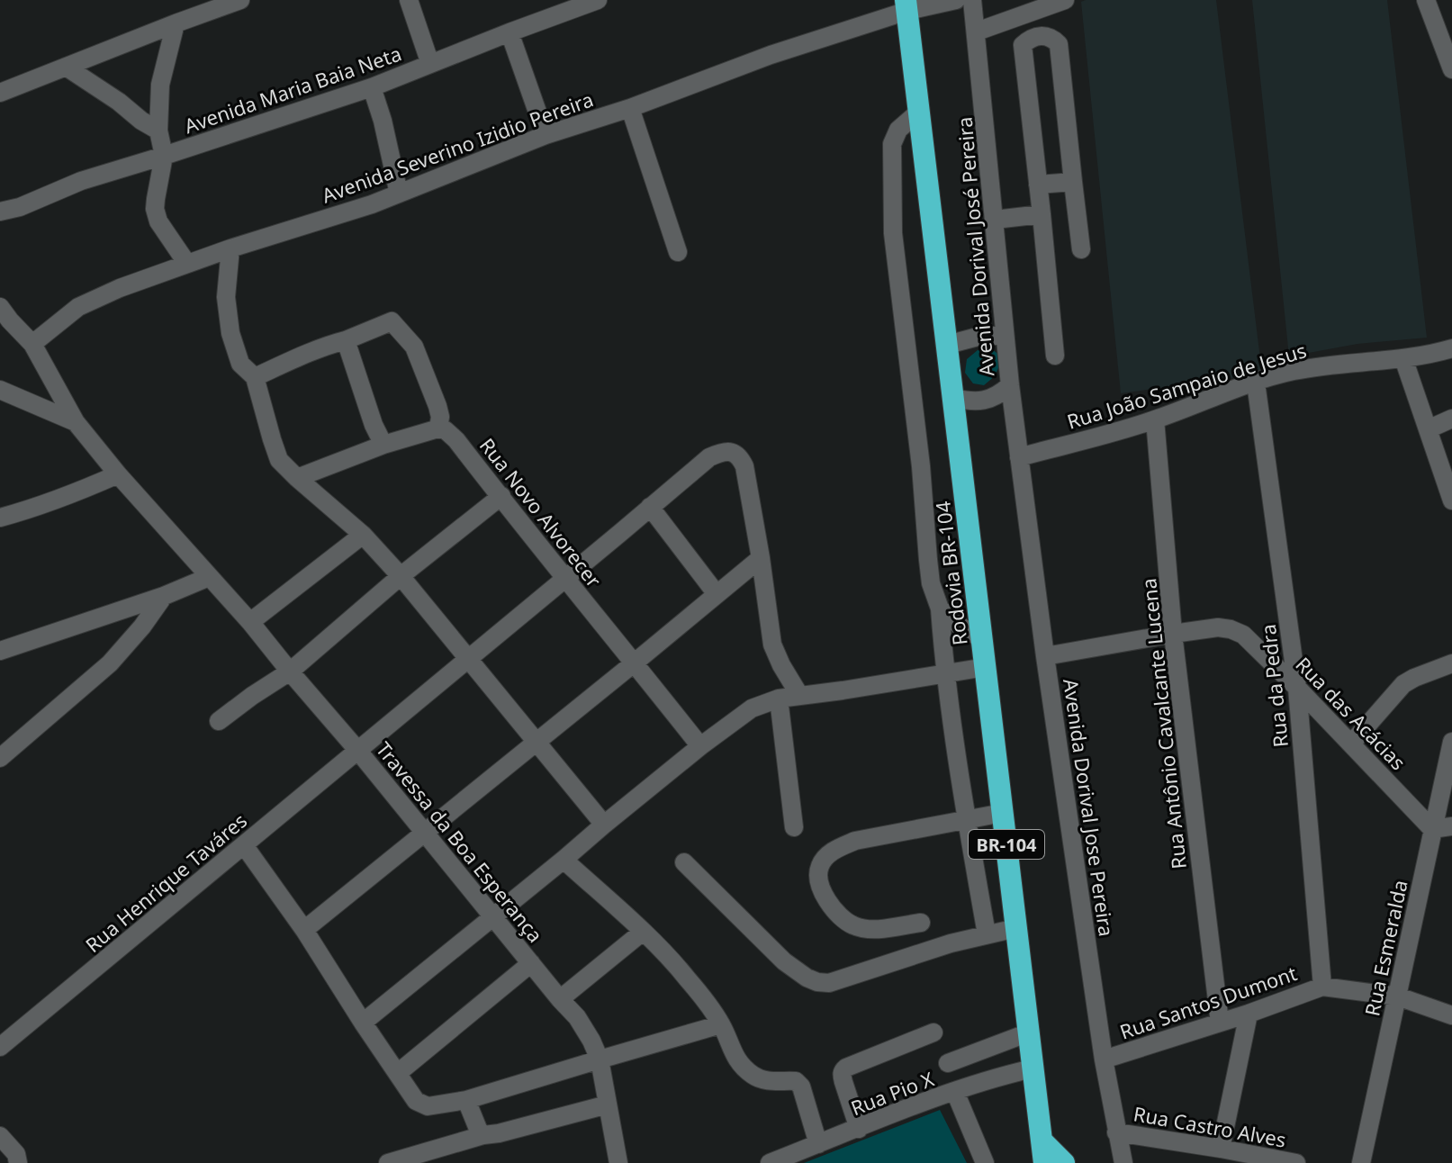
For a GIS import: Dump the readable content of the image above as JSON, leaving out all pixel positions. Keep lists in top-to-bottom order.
{
  "streets": {
    "highway": ["Rodovia BR-104", "BR-104"],
    "street": [
      "Avenida Maria Baia Neta",
      "Avenida Severino Izidio Pereira",
      "Avenida Dorival José Pereira",
      "Rua João Sampaio de Jesus",
      "Rua Novo Alvorecer",
      "Rua da Pedra",
      "Rua das Acácias",
      "Rua Antônio Cavalcante Lucena",
      "Avenida Dorival Jose Pereira",
      "Travessa da Boa Esperança",
      "Rua Henrique Taváres",
      "Rua Esmeralda",
      "Rua Santos Dumont",
      "Rua Pio X",
      "Rua Castro Alves"
    ]
  },
  "crossings": [
    ["Avenida Severino Izidio Pereira", "Rodovia BR-104"],
    ["Avenida Severino Izidio Pereira", "Travessa da Boa Esperança"],
    ["Avenida Dorival José Pereira", "Rua João Sampaio de Jesus"],
    ["Avenida Dorival José Pereira", "Rodovia BR-104"],
    ["Avenida Dorival José Pereira", "Avenida Dorival Jose Pereira"],
    ["Rua João Sampaio de Jesus", "Rua da Pedra"],
    ["Rua João Sampaio de Jesus", "Rua Antônio Cavalcante Lucena"],
    ["Rua João Sampaio de Jesus", "Avenida Dorival Jose Pereira"],
    ["Rua Novo Alvorecer", "Rua Henrique Taváres"],
    ["Rodovia BR-104", "Rua Pio X"],
    ["Rua da Pedra", "Rua das Acácias"],
    ["Rua da Pedra", "Rua Santos Dumont"],
    ["Rua das Acácias", "Rua Antônio Cavalcante Lucena"],
    ["Rua das Acácias", "Avenida Dorival Jose Pereira"],
    ["Rua das Acácias", "Rua Esmeralda"],
    ["Rua Antônio Cavalcante Lucena", "Rua Santos Dumont"],
    ["Avenida Dorival Jose Pereira", "Rua Santos Dumont"],
    ["Avenida Dorival Jose Pereira", "Rua Castro Alves"],
    ["Travessa da Boa Esperança", "Rua Henrique Taváres"],
    ["Rua Esmeralda", "Rua Santos Dumont"]
  ]
}
